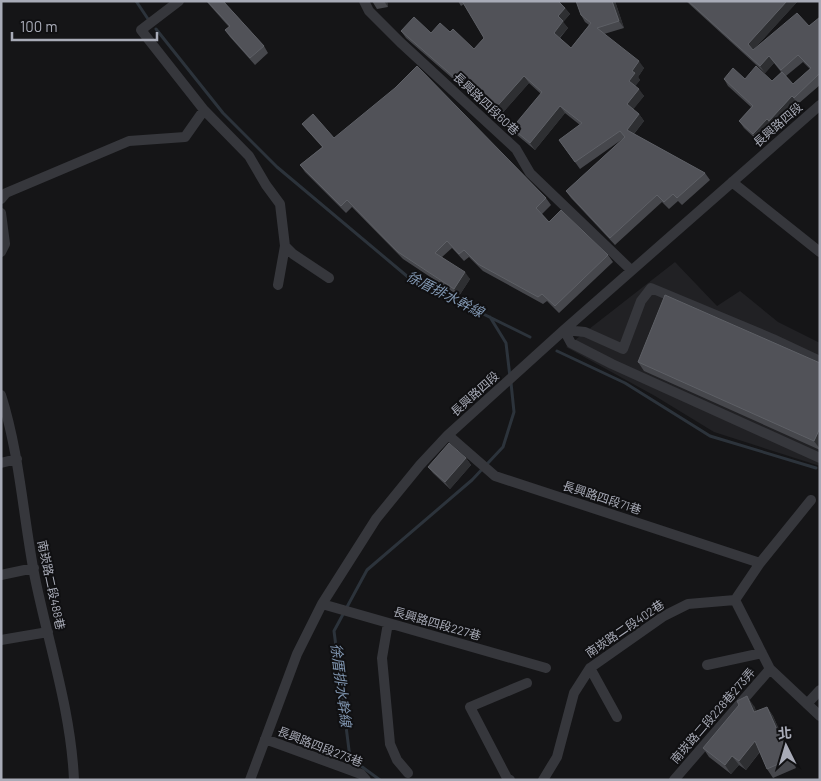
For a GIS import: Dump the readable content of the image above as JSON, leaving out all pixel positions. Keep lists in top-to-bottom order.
{
  "streets": {
    "street": [
      "長興路四段60巷",
      "長興路四段",
      "長興路四段71巷",
      "南崁路二段488巷",
      "長興路四段227巷",
      "南崁路二段402巷",
      "南崁路二段228巷273弄",
      "長興路四段273巷"
    ]
  },
  "crossings": [
    ["長興路四段60巷", "長興路四段"],
    ["長興路四段", "長興路四段71巷"],
    ["長興路四段", "長興路四段227巷"],
    ["長興路四段", "長興路四段273巷"]
  ],
  "water": ["徐厝排水幹線"],
  "scale_bar": "100 m",
  "north": "top"
}
